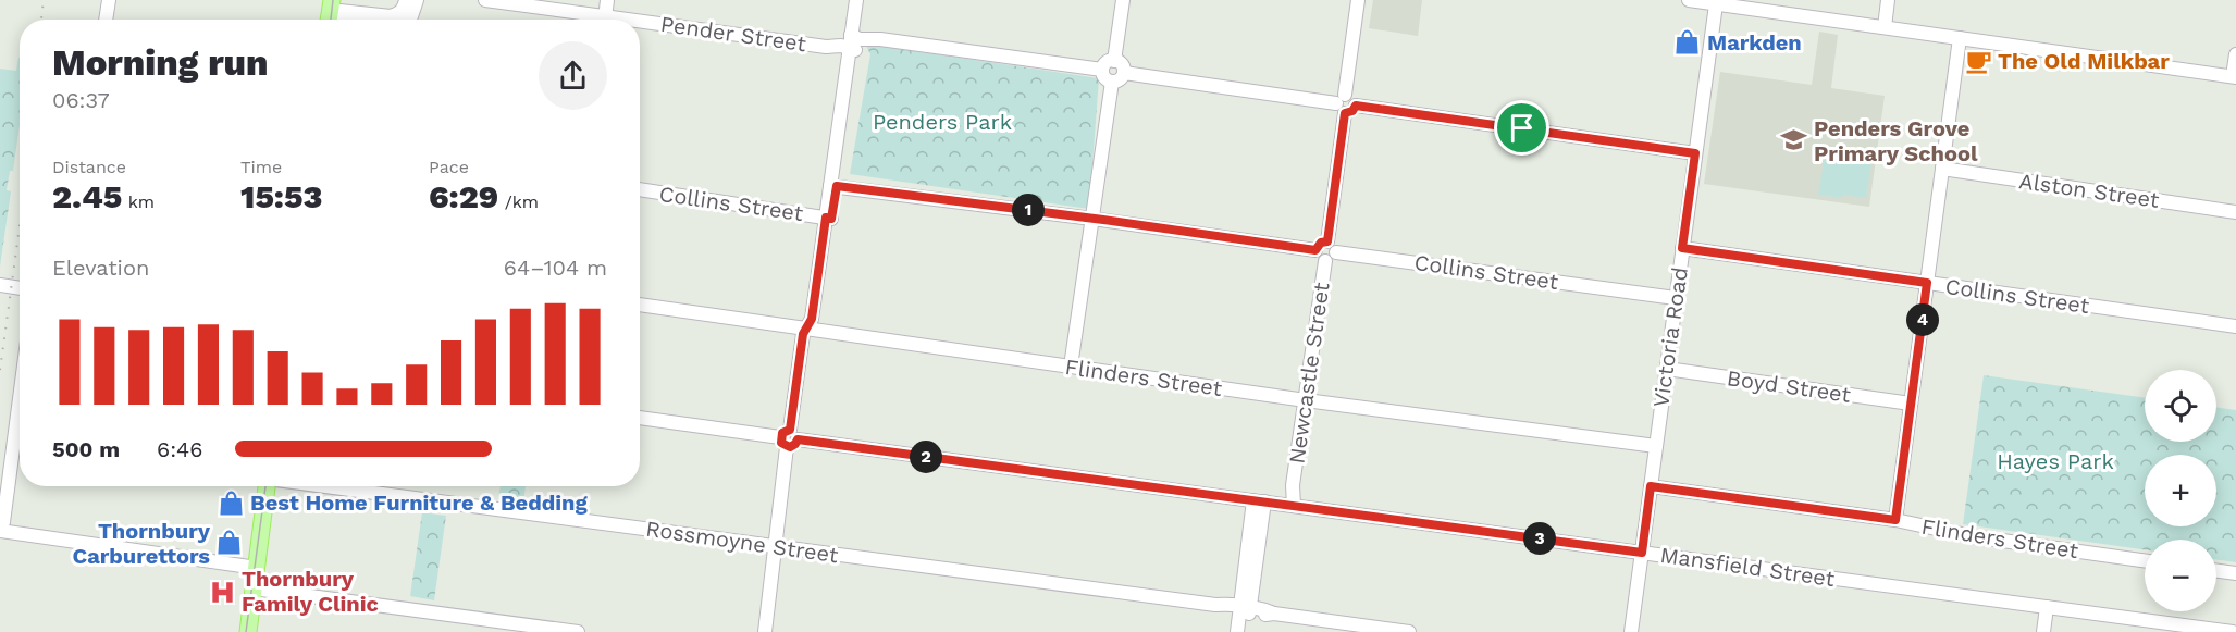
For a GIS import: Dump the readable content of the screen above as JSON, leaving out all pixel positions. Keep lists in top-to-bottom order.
{
  "streets": {
    "street": [
      "Pender Street",
      "Alston Street",
      "Collins Street",
      "Victoria Road",
      "Newcastle Street",
      "Flinders Street",
      "Boyd Street",
      "Rossmoyne Street",
      "Mansfield Street"
    ]
  },
  "crossings": [
    ["Collins Street", "Victoria Road"],
    ["Collins Street", "Newcastle Street"],
    ["Victoria Road", "Flinders Street"],
    ["Victoria Road", "Boyd Street"],
    ["Victoria Road", "Mansfield Street"],
    ["Newcastle Street", "Flinders Street"],
    ["Newcastle Street", "Mansfield Street"]
  ],
  "parks": ["Penders Park", "Hayes Park"],
  "places": {
    "shop": ["Markden", "Best Home Furniture & Bedding", "Thornbury Carburettors"],
    "cafe": ["The Old Milkbar"],
    "school or university": ["Penders Grove Primary School"],
    "hospital": ["Thornbury Family Clinic"]
  },
  "page": {
    "heading": ["Morning run", "06:37"],
    "stats": [
      ["Distance", "2.45 km"],
      ["Time", "15:53"],
      ["Pace", "6:29 /km"]
    ],
    "pins": [
      "1",
      "4",
      "2",
      "3"
    ],
    "chart": ["Elevation", "64–104 m"],
    "map_buttons": ["+", "−"],
    "list": [
      {
        "name": "500 m",
        "note": "6:46"
      }
    ]
  }
}
